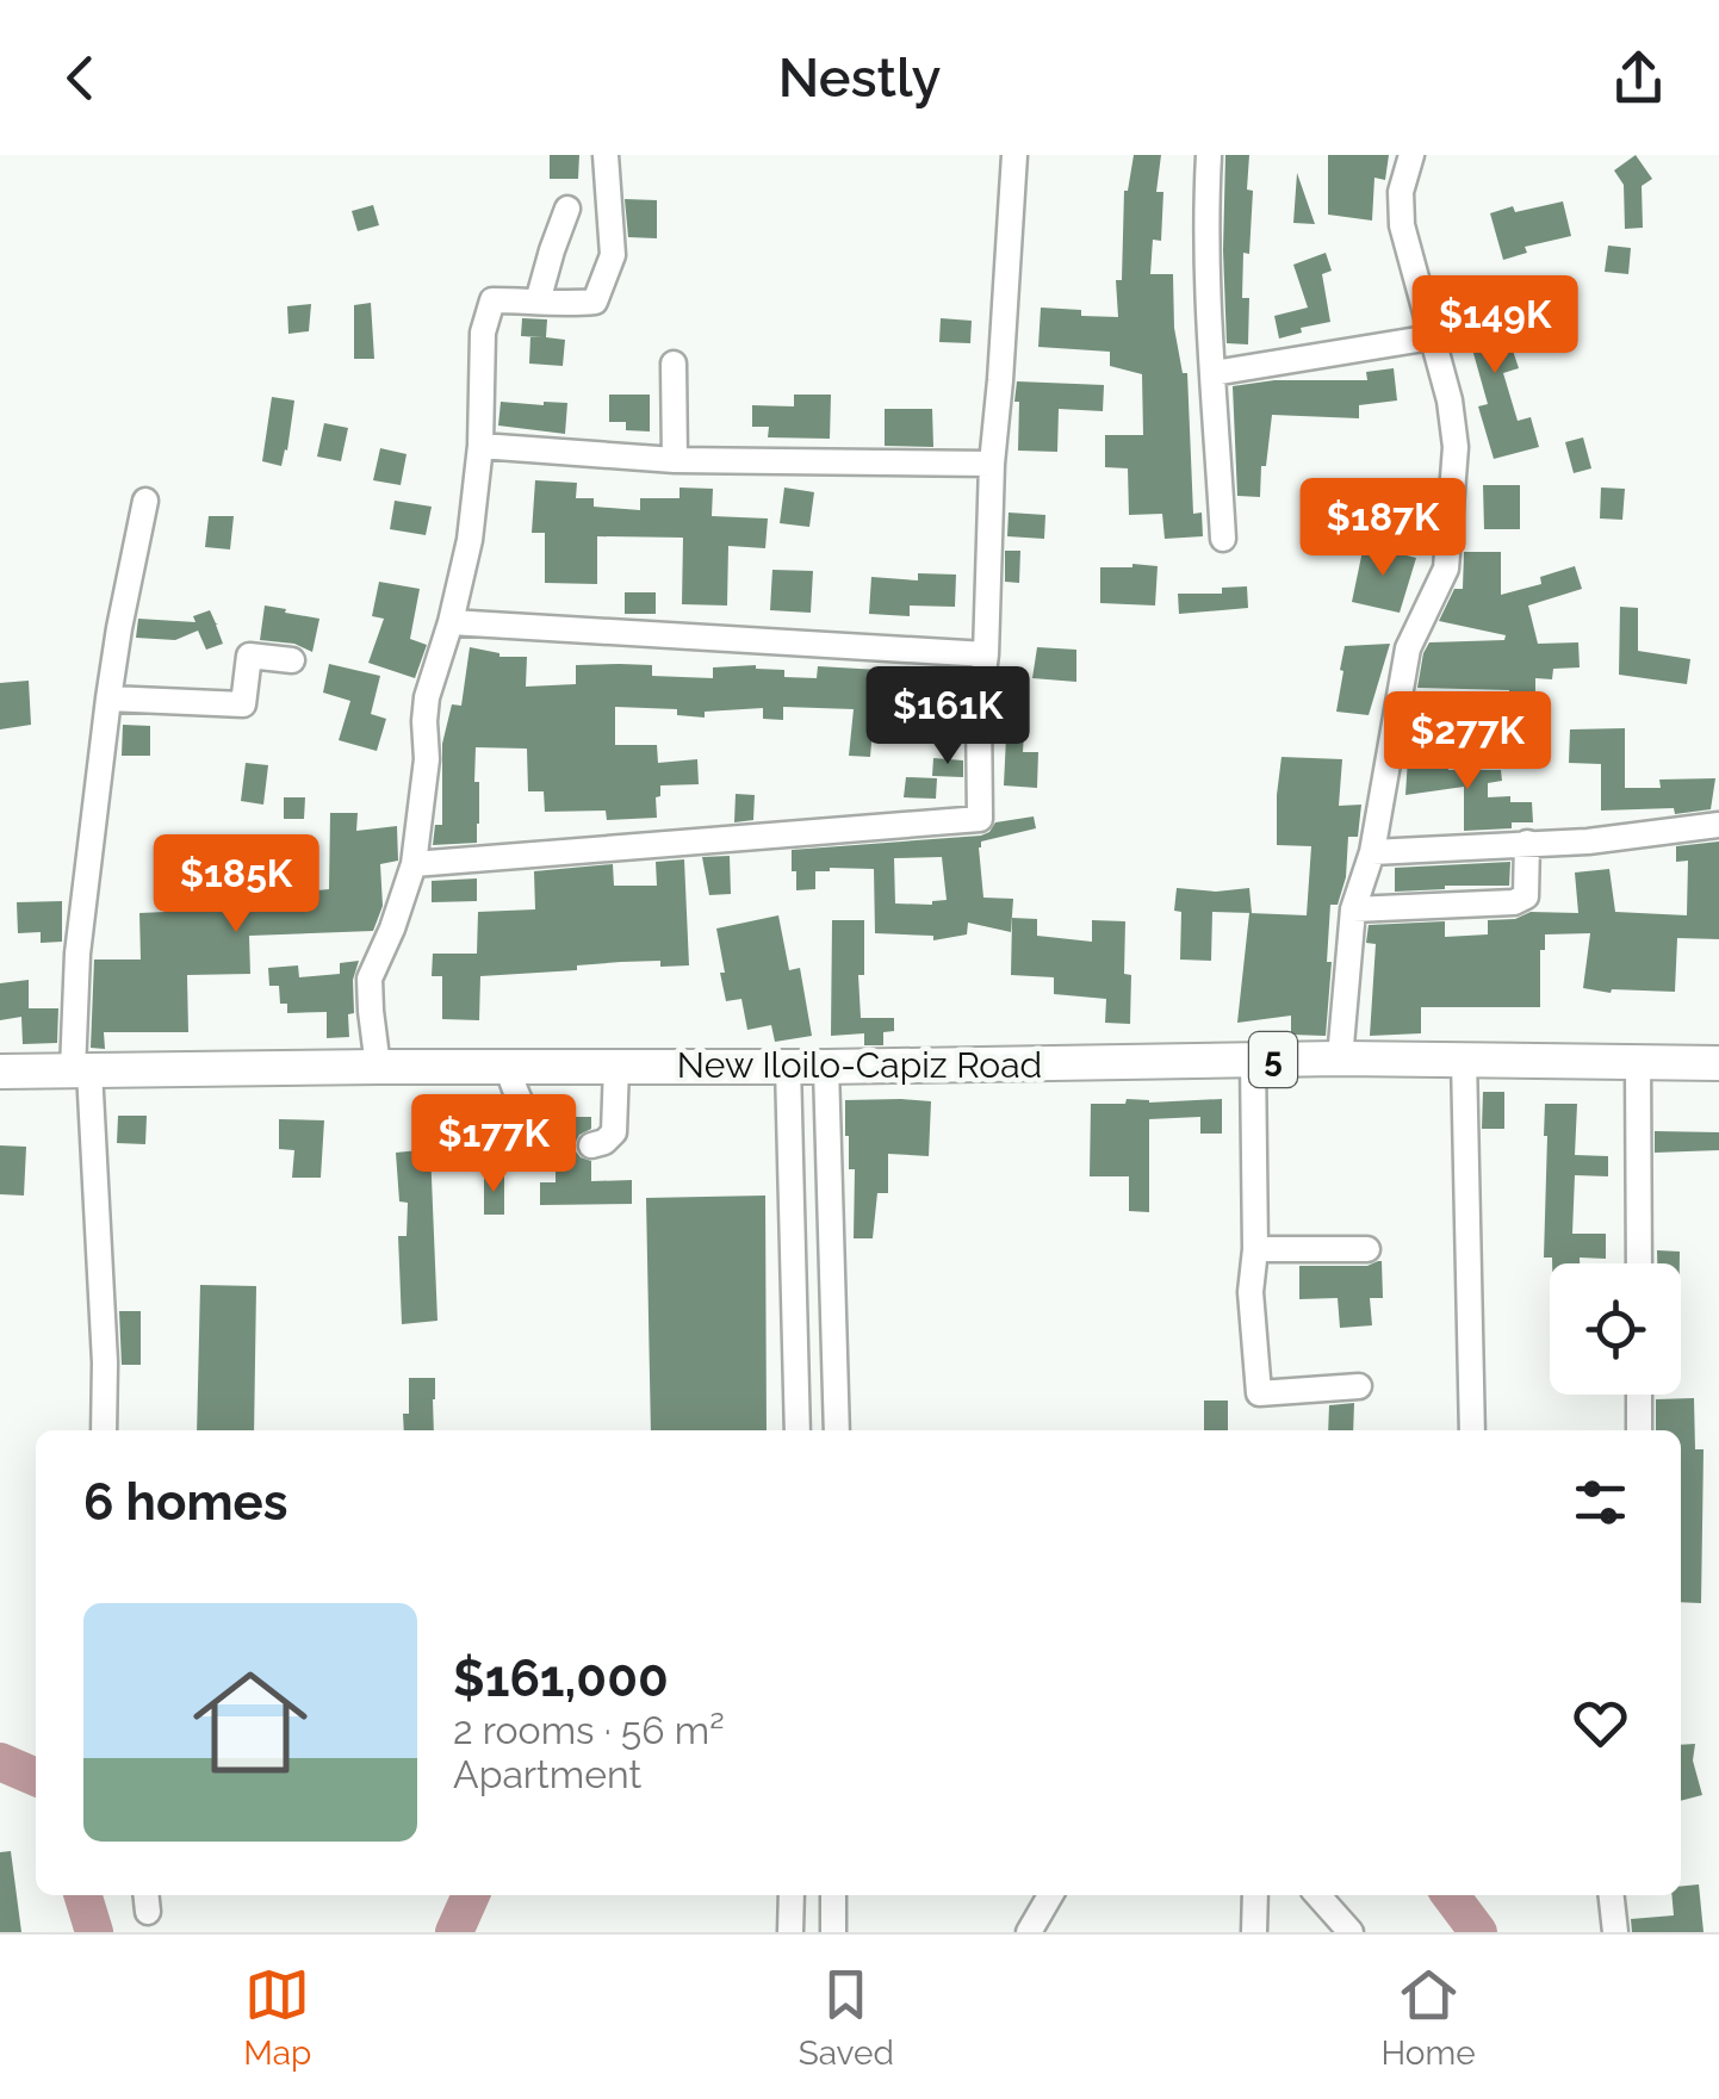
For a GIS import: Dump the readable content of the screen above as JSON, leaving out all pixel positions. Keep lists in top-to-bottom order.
{
  "streets": {
    "highway": ["5", "New Iloilo-Capiz Road"]
  },
  "page": {
    "header": "Nestly",
    "price": [
      "$149K",
      "$187K",
      "$161K",
      "$277K",
      "$185K",
      "$177K"
    ],
    "heading": "6 homes",
    "list": [
      {
        "name": "$161,000",
        "note": "2 rooms · 56 m² · Apartment"
      }
    ],
    "tabs": ["Map", "Saved", "Home"]
  }
}
